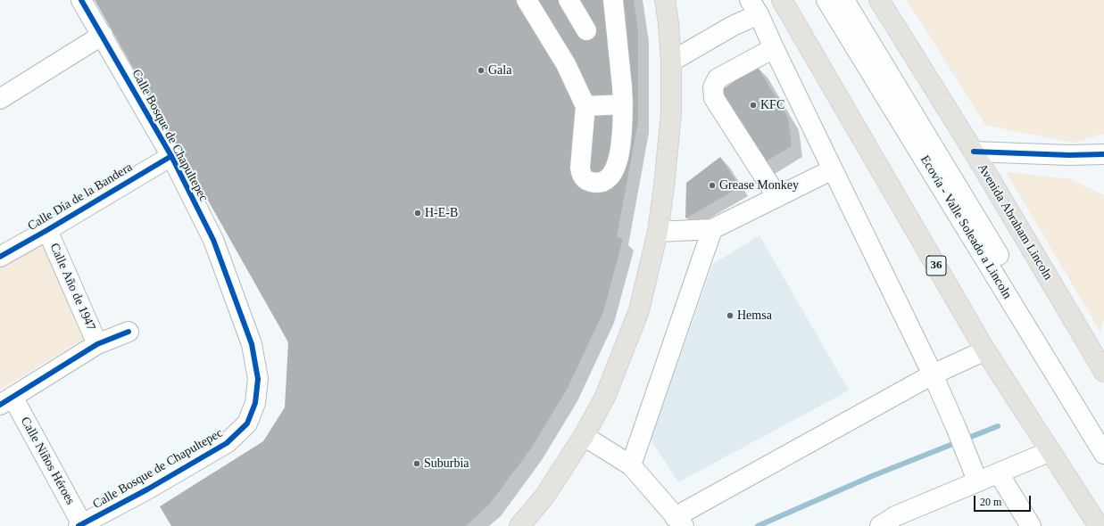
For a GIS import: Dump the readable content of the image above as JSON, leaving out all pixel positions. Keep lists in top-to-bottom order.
{
  "streets": {
    "main road": ["Avenida Abraham Lincoln", "36"],
    "street": [
      "Calle Bosque de Chapultepec",
      "Calle Día de la Bandera",
      "Ecovía - Valle Soleado a Lincoln",
      "Calle Año de 1947",
      "Calle Niños Héroes"
    ]
  },
  "crossings": [
    ["Calle Bosque de Chapultepec", "Calle Día de la Bandera"],
    ["Calle Bosque de Chapultepec", "Calle Niños Héroes"],
    ["Calle Día de la Bandera", "Calle Año de 1947"]
  ],
  "places": [
    "Gala",
    "KFC",
    "Grease Monkey",
    "H-E-B",
    "Hemsa",
    "Suburbia"
  ],
  "scale_bar": "20 m"
}
